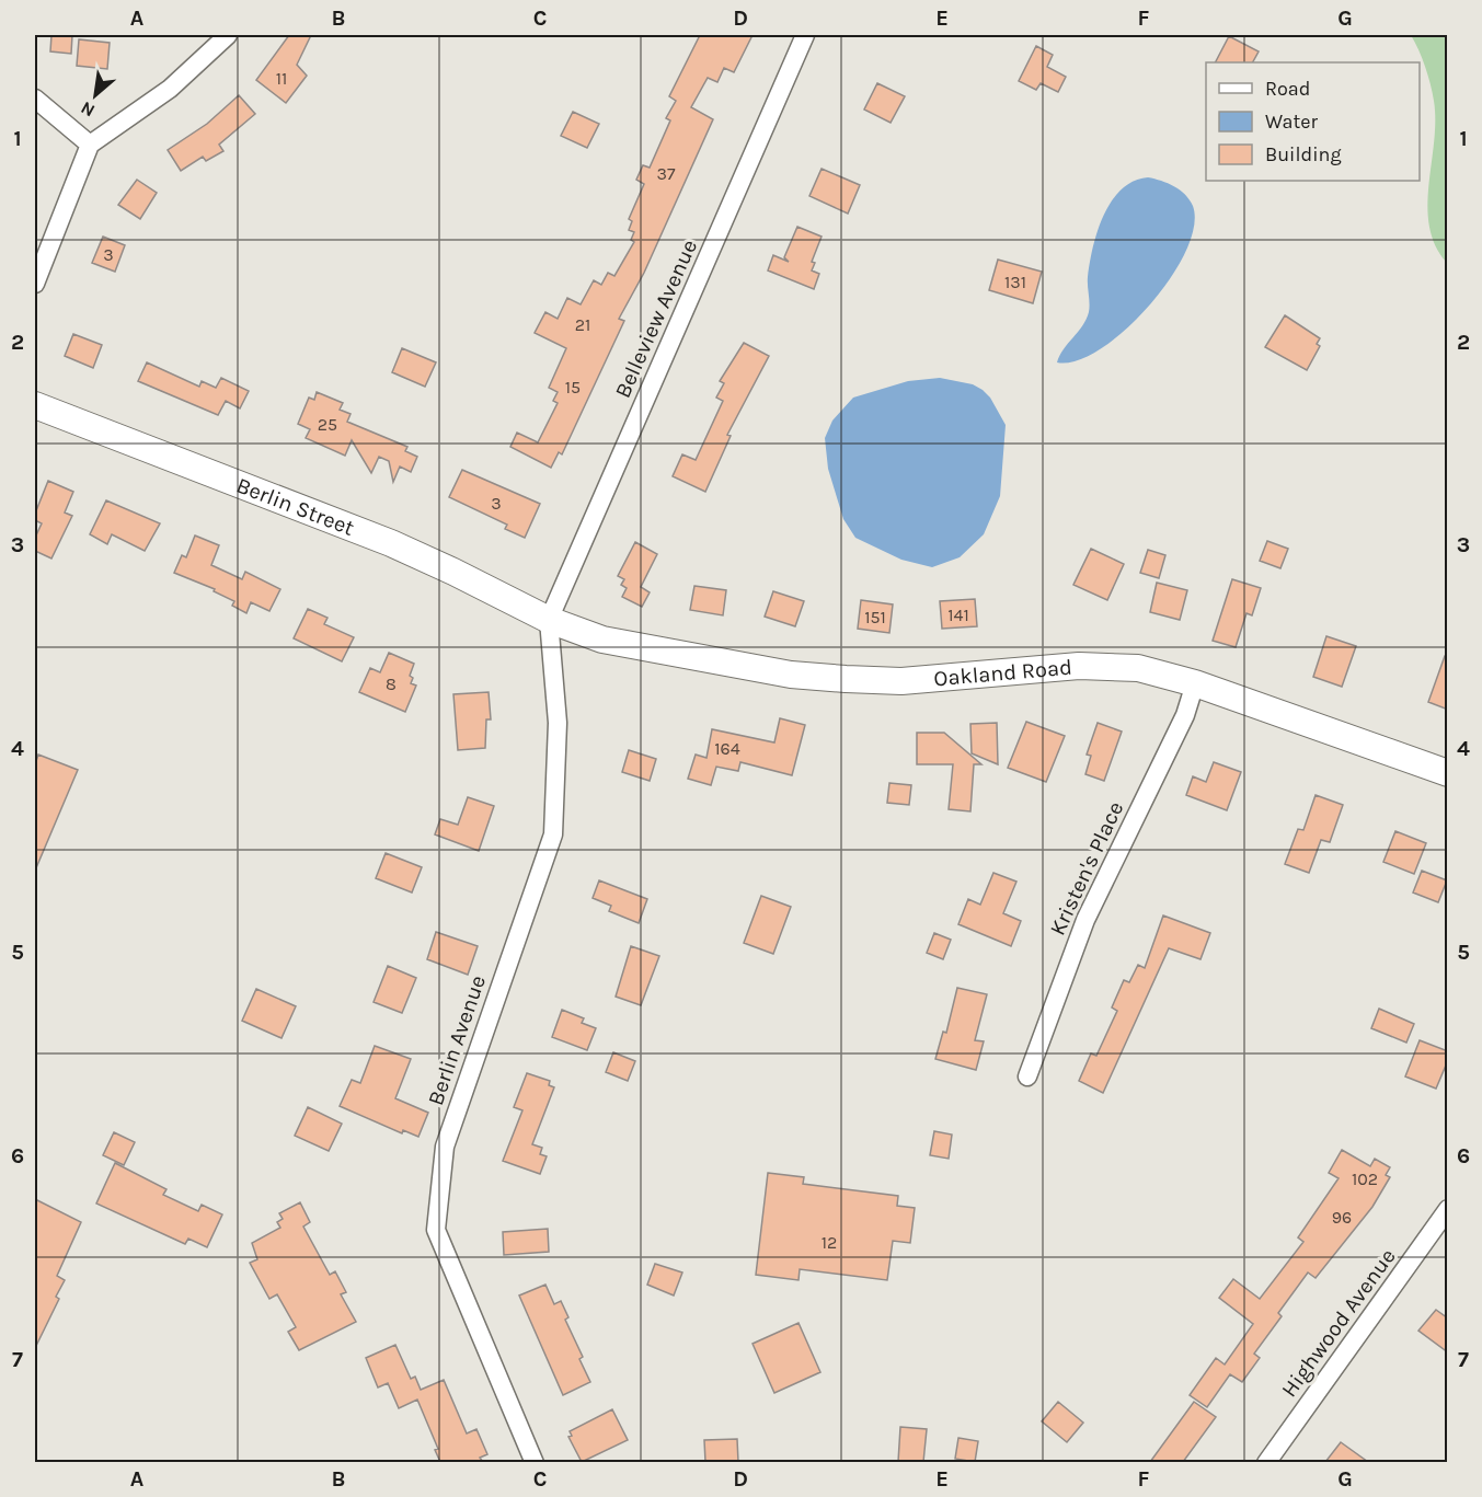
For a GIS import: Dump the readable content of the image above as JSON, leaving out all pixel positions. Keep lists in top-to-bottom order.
{
  "streets": {
    "main road": ["Berlin Street", "Oakland Road"],
    "street": [
      "Belleview Avenue",
      "Kristen's Place",
      "Berlin Avenue",
      "Highwood Avenue"
    ]
  },
  "crossings": [
    ["Belleview Avenue", "Berlin Street"],
    ["Belleview Avenue", "Oakland Road"],
    ["Belleview Avenue", "Berlin Avenue"],
    ["Berlin Street", "Oakland Road"],
    ["Berlin Street", "Berlin Avenue"],
    ["Oakland Road", "Kristen's Place"],
    ["Oakland Road", "Berlin Avenue"]
  ],
  "house_numbers": [
    "11",
    "37",
    "3",
    "131",
    "21",
    "15",
    "25",
    "3",
    "141",
    "151",
    "8",
    "164",
    "102",
    "96",
    "12"
  ],
  "legend": ["Road", "Water", "Building"],
  "north": "bottom left",
  "grid": {
    "columns": [
      "A",
      "B",
      "C",
      "D",
      "E",
      "F",
      "G"
    ],
    "rows": [
      "1",
      "2",
      "3",
      "4",
      "5",
      "6",
      "7"
    ]
  }
}
